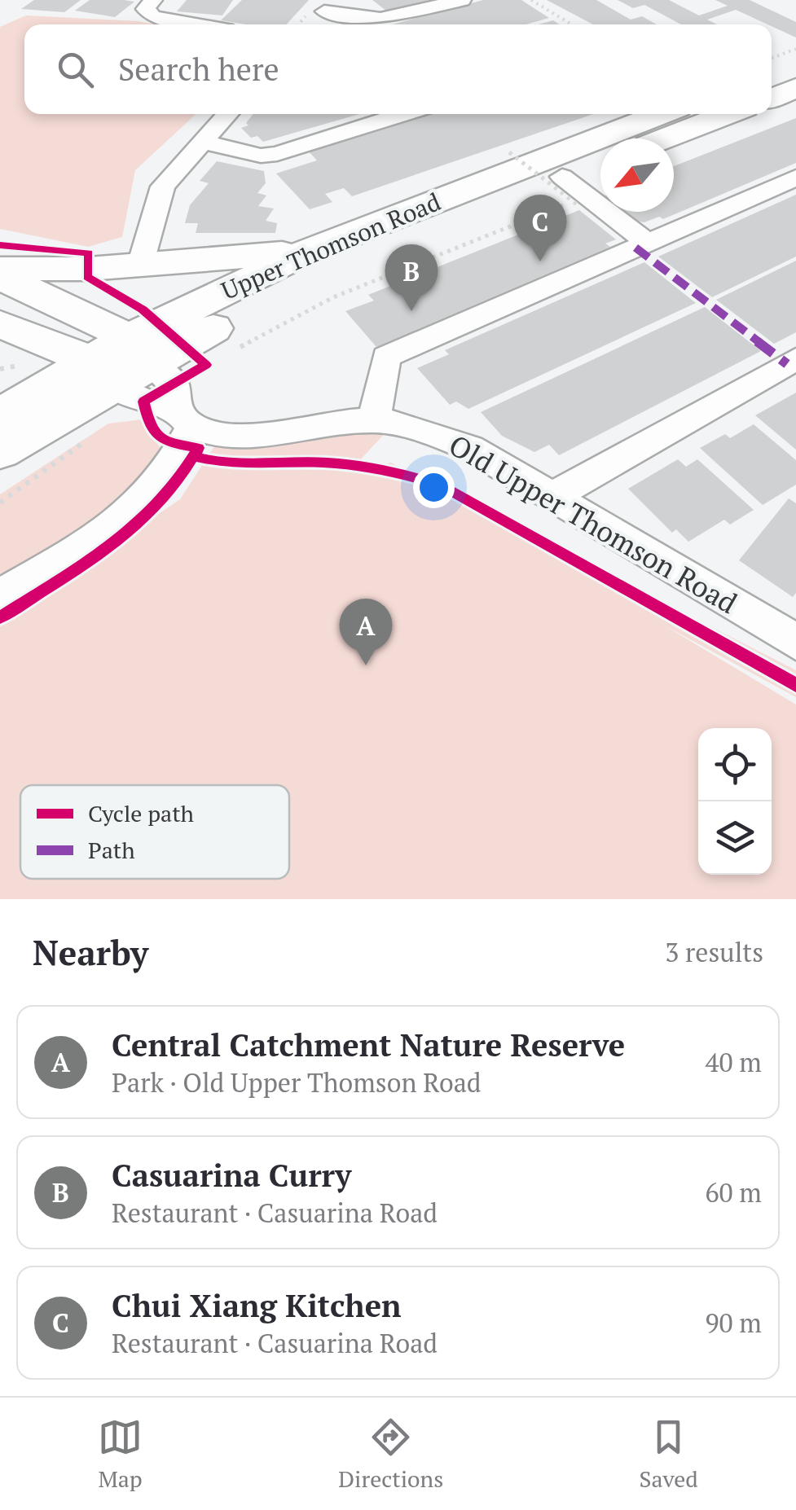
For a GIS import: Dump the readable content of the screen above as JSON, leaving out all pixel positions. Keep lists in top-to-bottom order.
{
  "streets": {
    "main road": ["Upper Thomson Road"],
    "street": ["Old Upper Thomson Road"]
  },
  "crossings": [
    ["Upper Thomson Road", "Old Upper Thomson Road"]
  ],
  "legend": ["Cycle path", "Path"],
  "north": "bottom left",
  "page": {
    "search": "Search here",
    "pins": ["C", "B", "A"],
    "heading": ["Nearby", "3 results"],
    "list": [
      {
        "mark": "A",
        "name": "Central Catchment Nature Reserve",
        "note": "Park · Old Upper Thomson Road",
        "value": "40 m"
      },
      {
        "mark": "B",
        "name": "Casuarina Curry",
        "note": "Restaurant · Casuarina Road",
        "value": "60 m"
      },
      {
        "mark": "C",
        "name": "Chui Xiang Kitchen",
        "note": "Restaurant · Casuarina Road",
        "value": "90 m"
      }
    ],
    "nav": ["Map", "Directions", "Saved"]
  }
}
